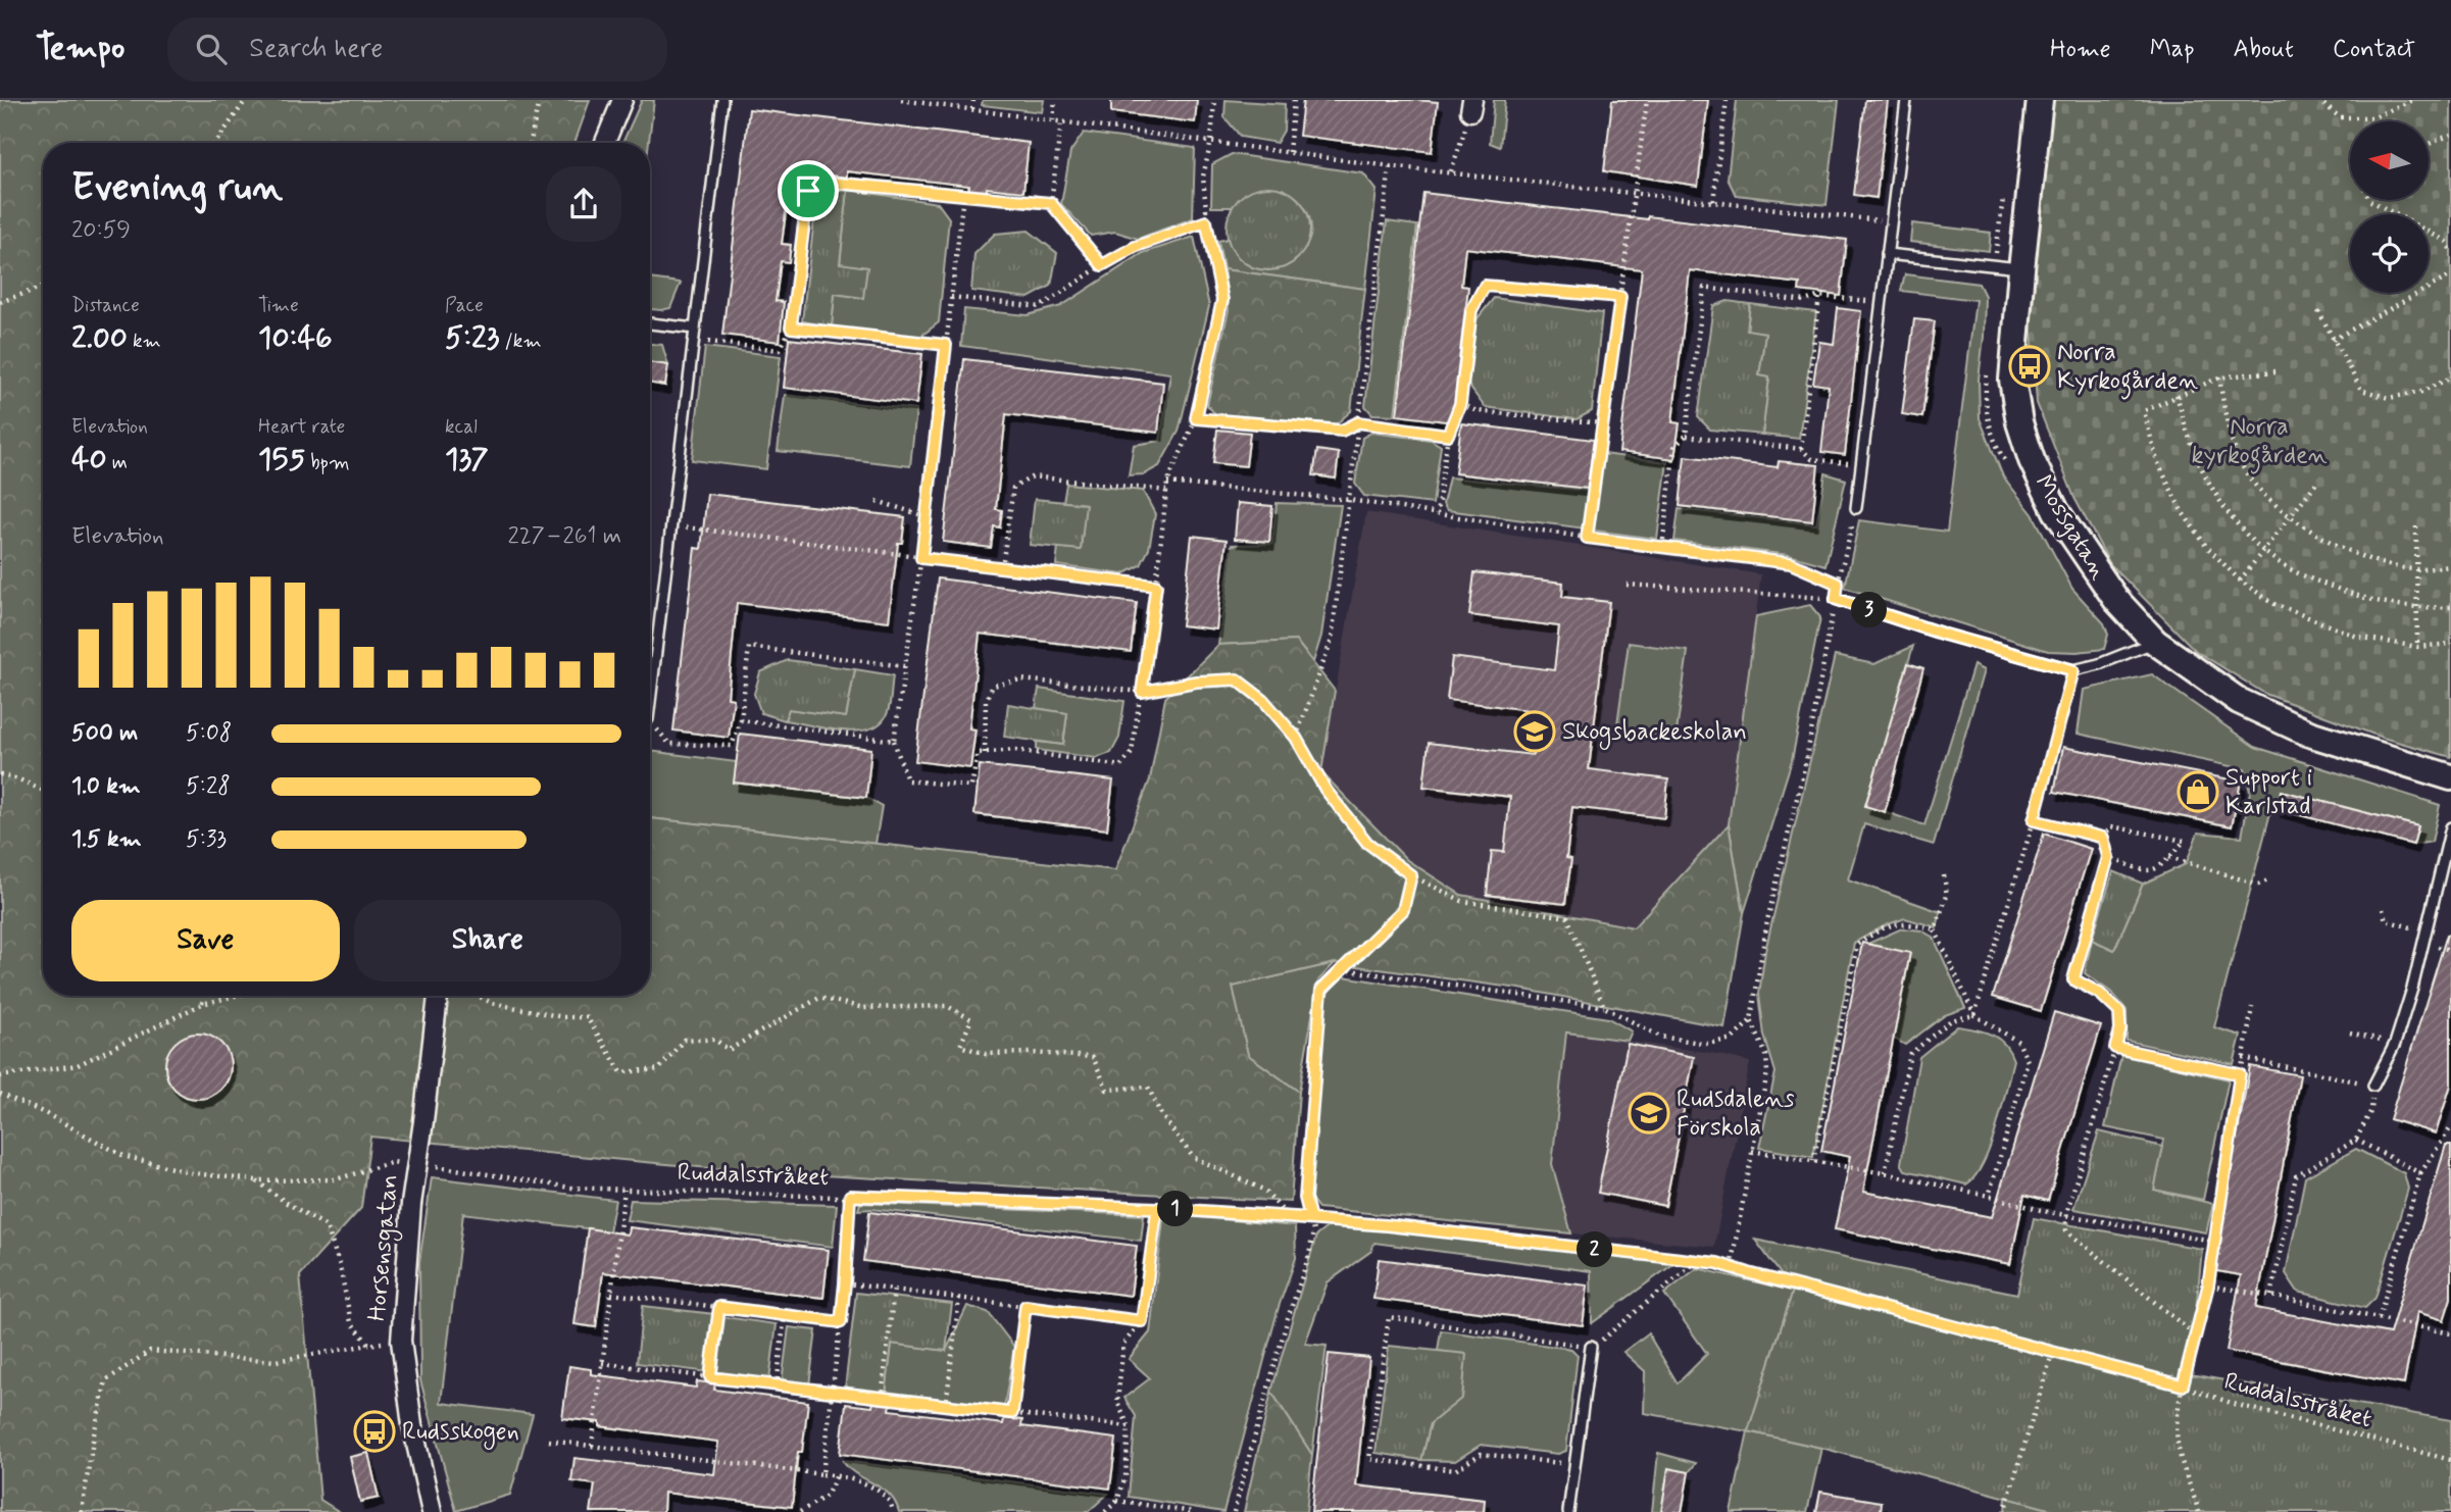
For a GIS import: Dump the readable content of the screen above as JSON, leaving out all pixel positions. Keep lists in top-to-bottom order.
{
  "streets": {
    "street": ["Mossgatan", "Horsensgatan"],
    "path": ["Ruddalsstråket"]
  },
  "parks": ["Norra kyrkogården"],
  "places": {
    "bus stop": ["Norra Kyrkogården", "Rudsskogen"],
    "school or university": ["Skogsbackeskolan", "Rudsdalens Förskola"],
    "shop": ["Support i Karlstad"]
  },
  "north": "left",
  "page": {
    "header": "Tempo",
    "search": "Search here",
    "nav": [
      "Home",
      "Map",
      "About",
      "Contact"
    ],
    "heading": ["Evening run", "20:59"],
    "stats": [
      ["Distance", "2.00 km"],
      ["Time", "10:46"],
      ["Pace", "5:23 /km"],
      ["Elevation", "40 m"],
      ["Heart rate", "155 bpm"],
      ["kcal", "137"]
    ],
    "chart": ["Elevation", "227–261 m"],
    "pins": ["3", "1", "2"],
    "list": [
      {
        "name": "500 m",
        "note": "5:08"
      },
      {
        "name": "1.0 km",
        "note": "5:28"
      },
      {
        "name": "1.5 km",
        "note": "5:33"
      }
    ],
    "buttons": ["Save", "Share"]
  }
}
